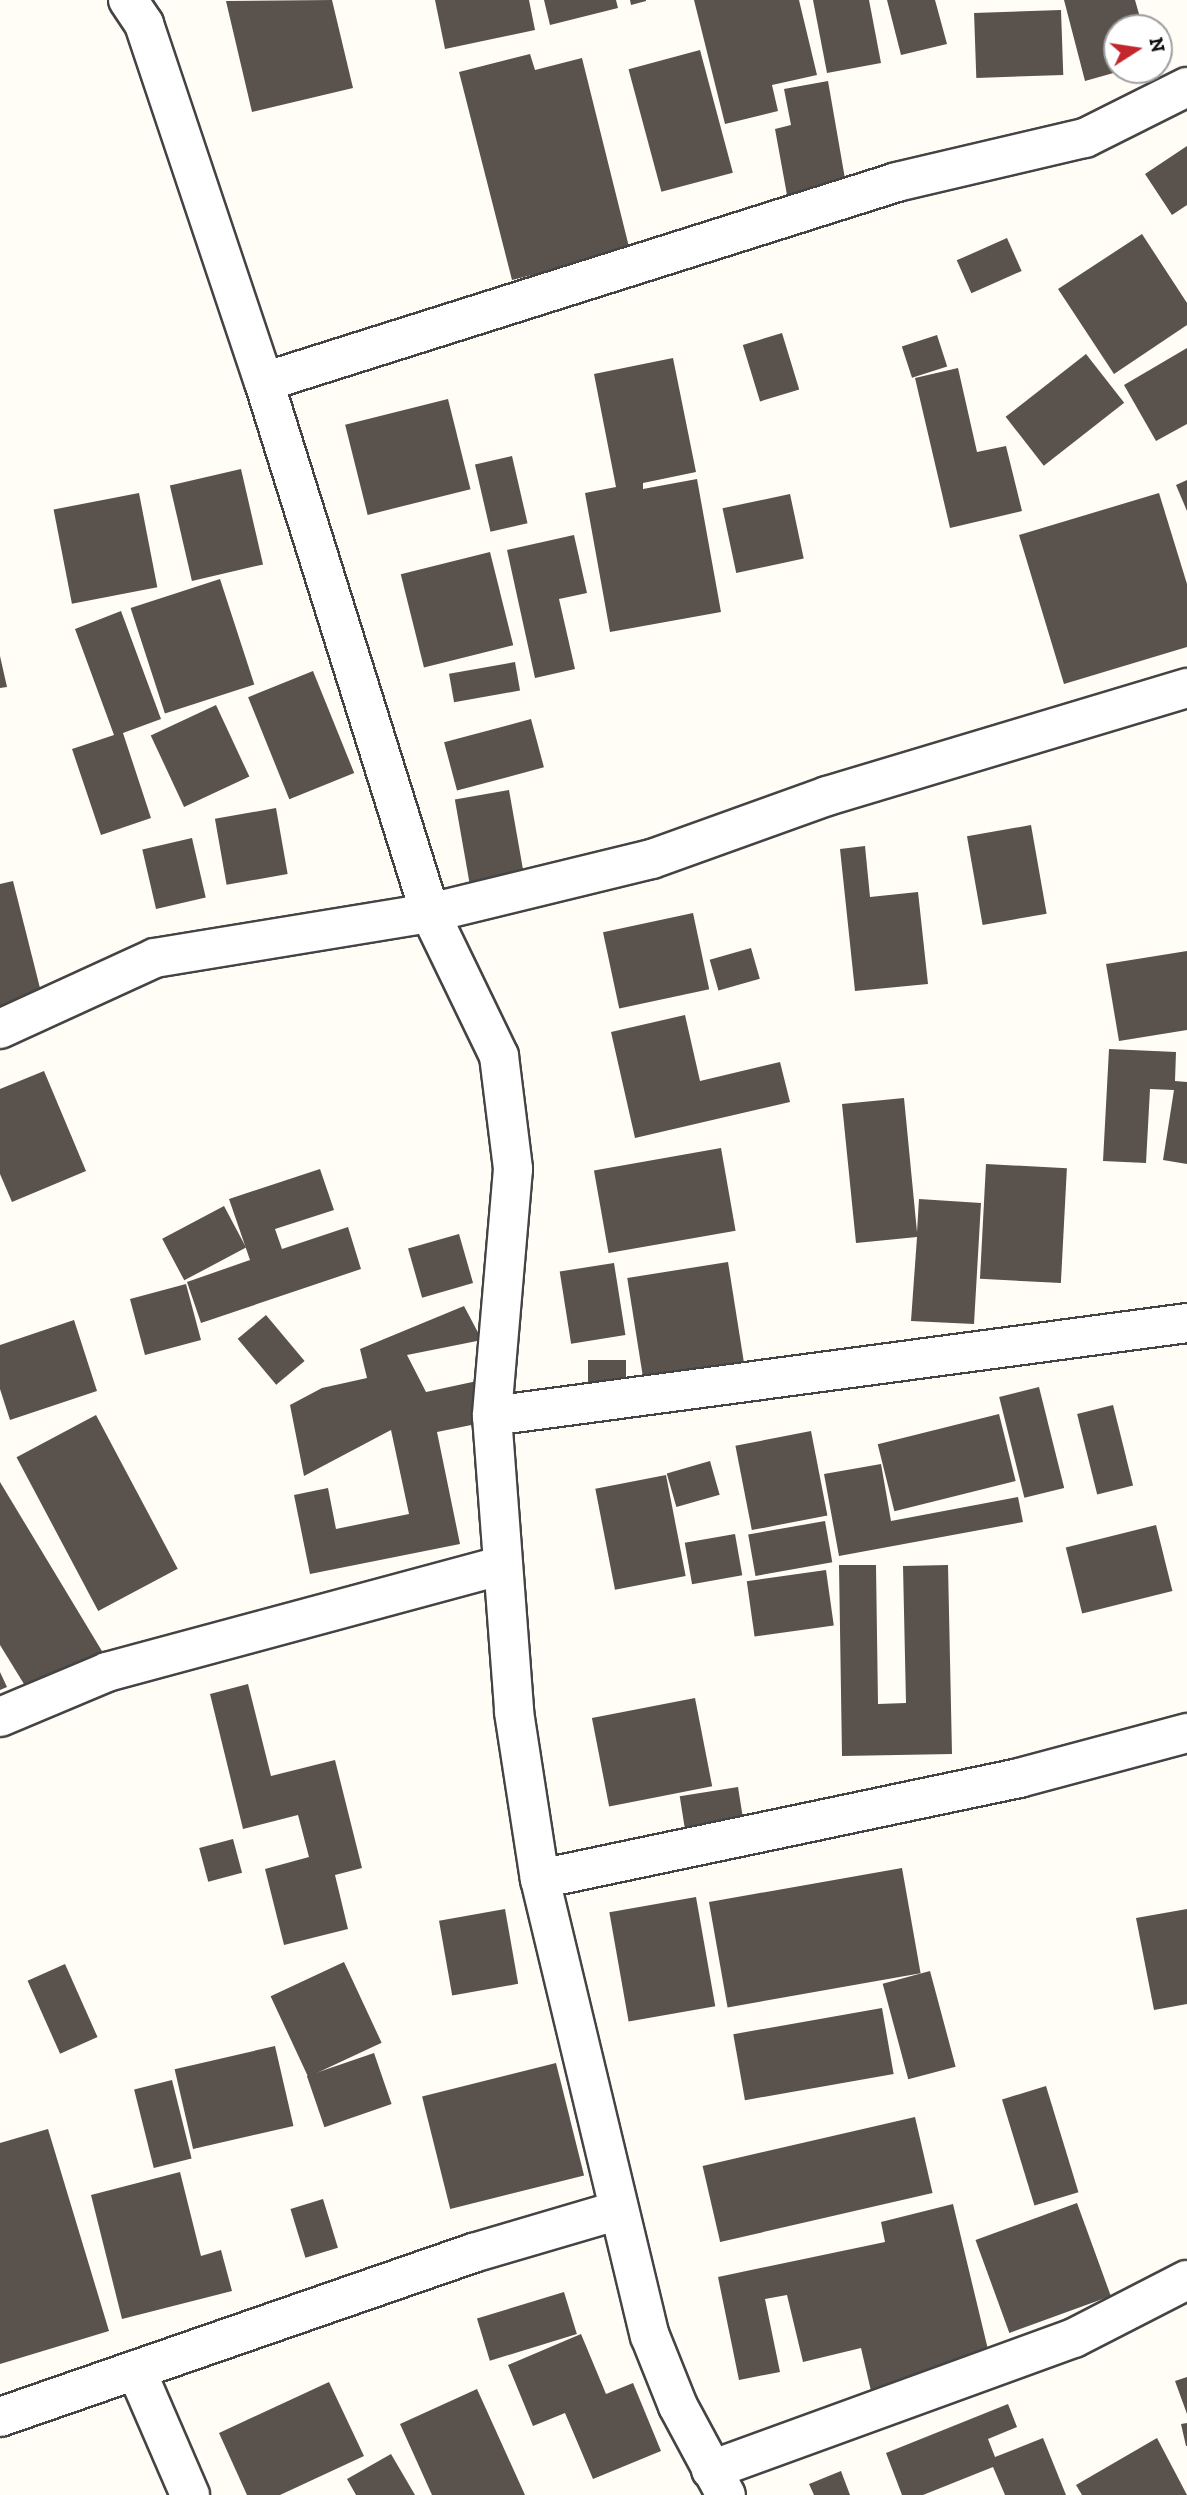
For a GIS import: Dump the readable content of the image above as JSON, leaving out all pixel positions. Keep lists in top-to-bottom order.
{
  "north": "right"
}
